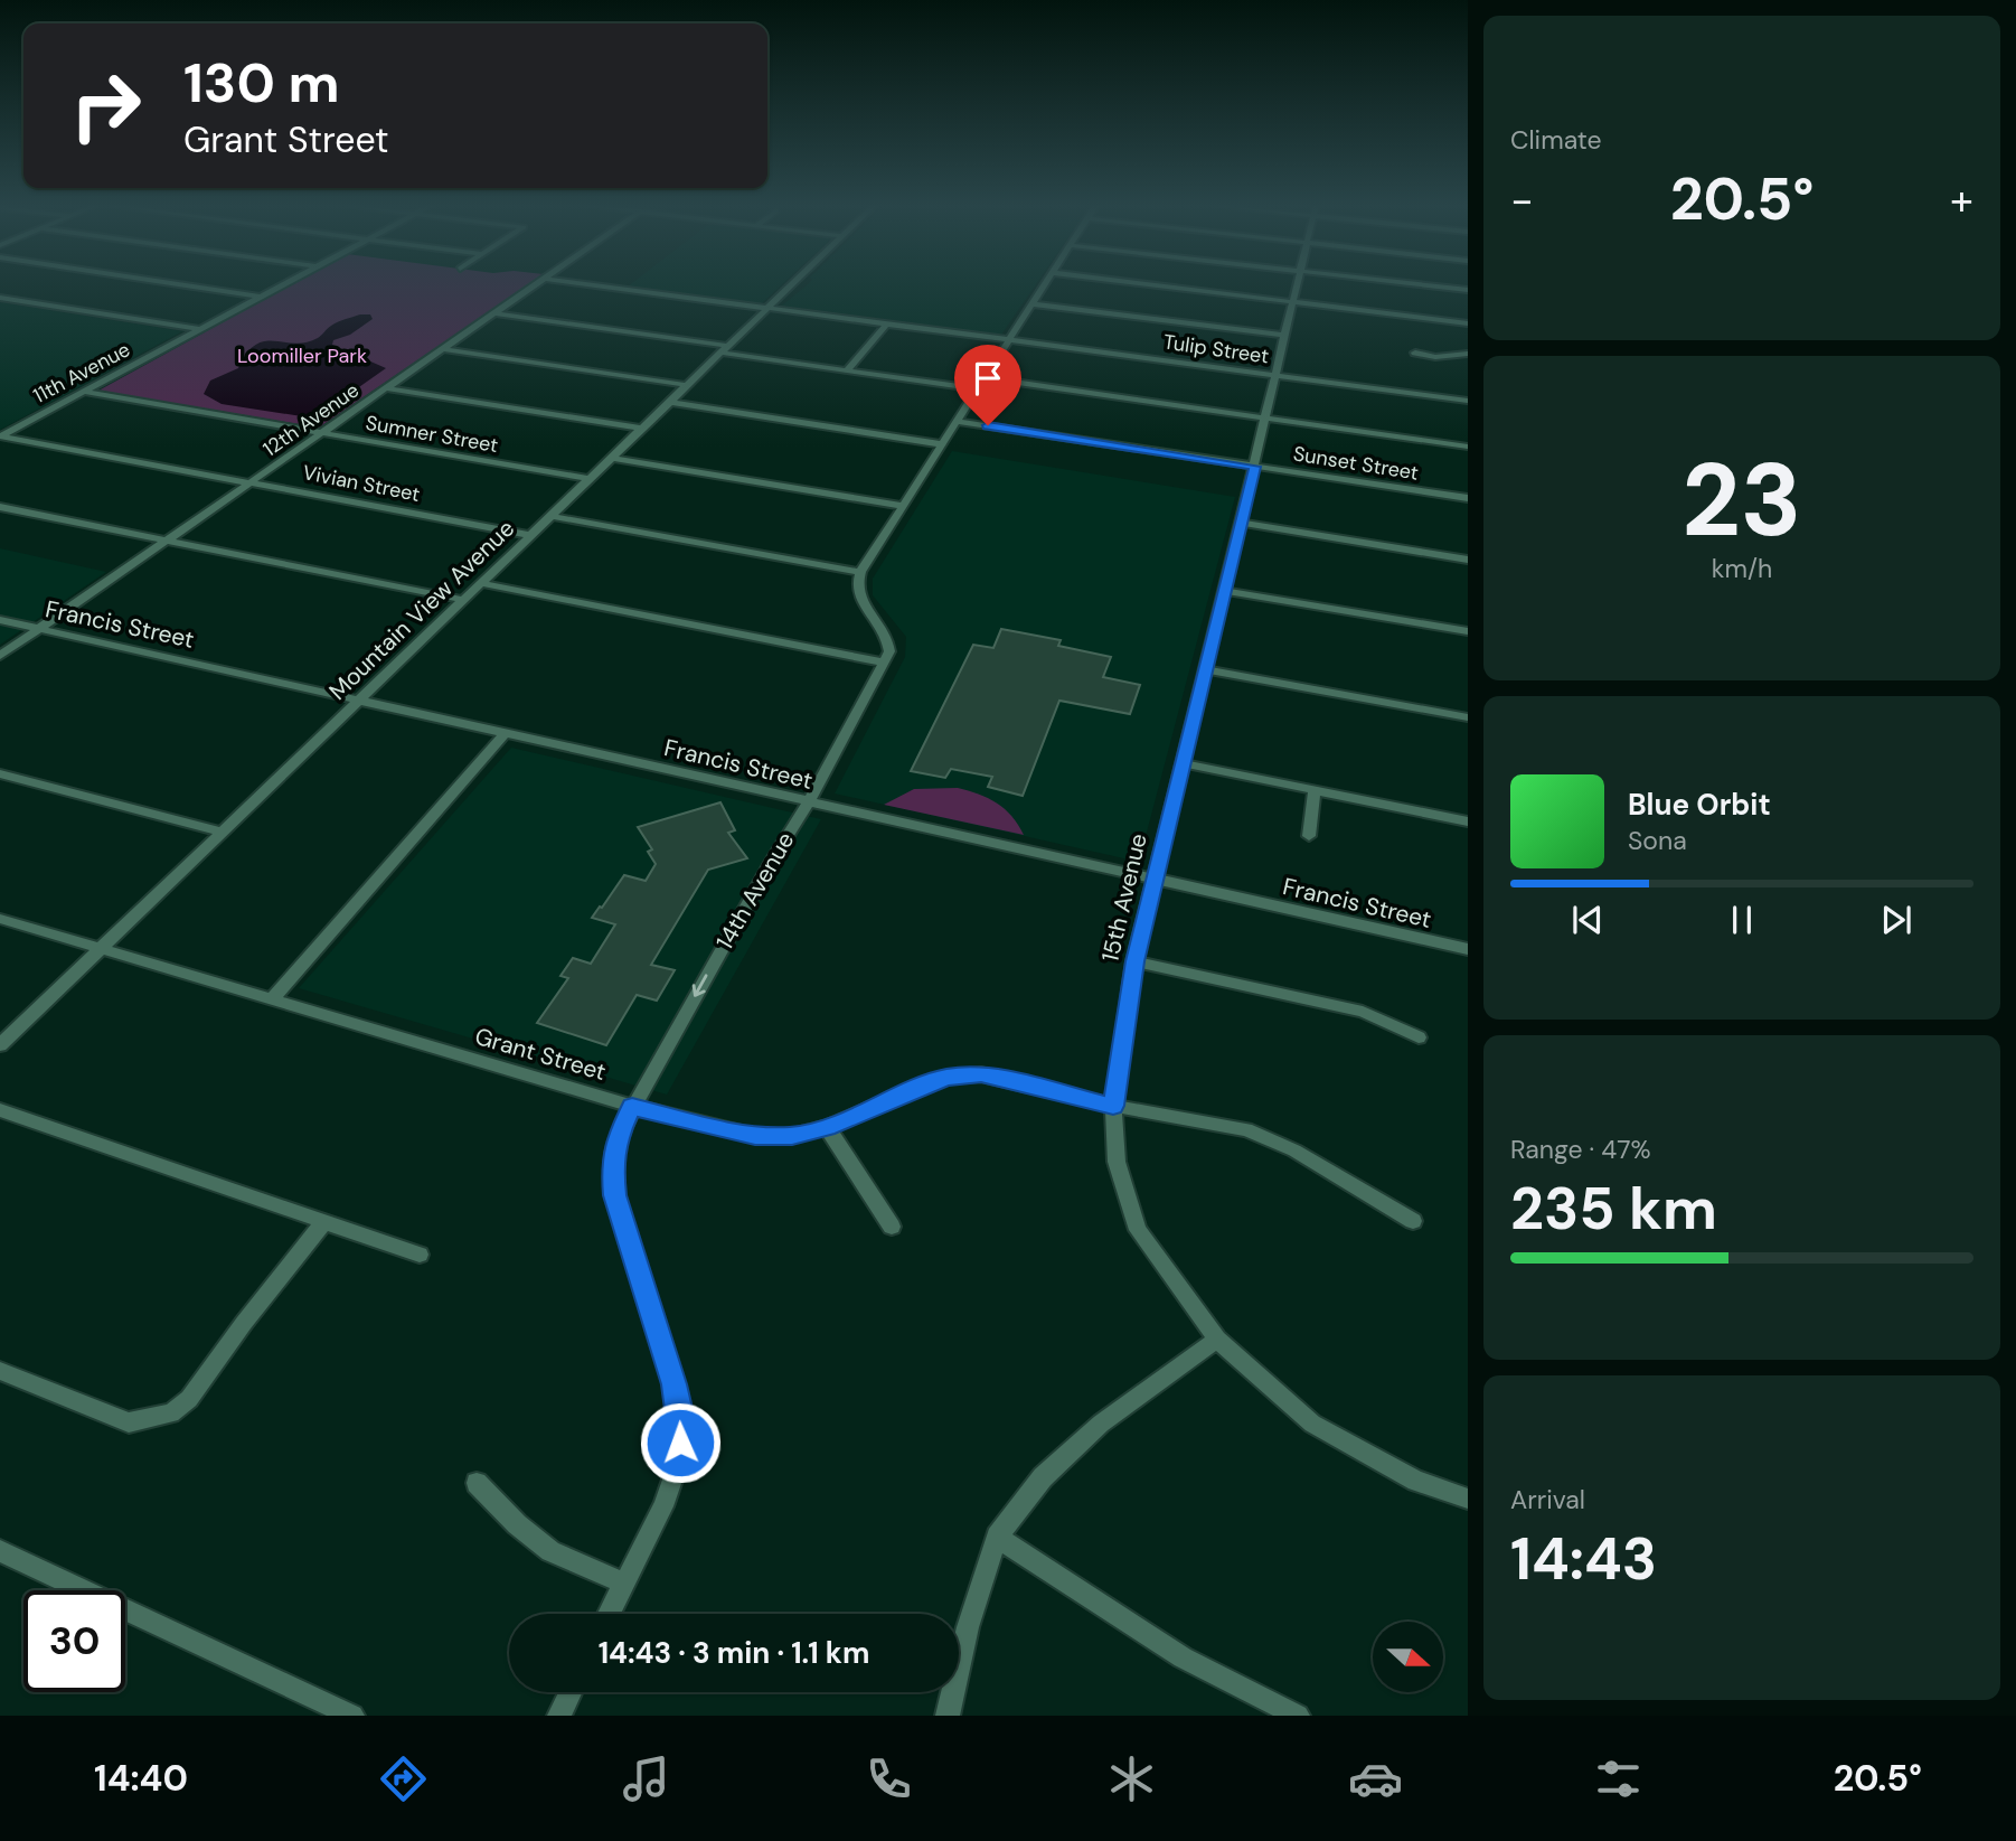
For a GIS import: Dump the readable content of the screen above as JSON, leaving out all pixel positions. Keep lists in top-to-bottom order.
{
  "streets": {
    "street": [
      "Tulip Street",
      "11th Avenue",
      "12th Avenue",
      "Sumner Street",
      "Sunset Street",
      "Vivian Street",
      "Mountain View Avenue",
      "Francis Street",
      "14th Avenue",
      "15th Avenue",
      "Grant Street"
    ]
  },
  "crossings": [
    ["Tulip Street", "Mountain View Avenue"],
    ["Tulip Street", "15th Avenue"],
    ["11th Avenue", "Sumner Street"],
    ["11th Avenue", "Vivian Street"],
    ["12th Avenue", "Sumner Street"],
    ["12th Avenue", "Vivian Street"],
    ["12th Avenue", "Francis Street"],
    ["Sumner Street", "Mountain View Avenue"],
    ["Sunset Street", "15th Avenue"],
    ["Vivian Street", "Mountain View Avenue"],
    ["Mountain View Avenue", "Francis Street"],
    ["Mountain View Avenue", "Grant Street"],
    ["Francis Street", "14th Avenue"],
    ["Francis Street", "15th Avenue"],
    ["14th Avenue", "Grant Street"],
    ["15th Avenue", "Grant Street"]
  ],
  "parks": ["Loomiller Park"],
  "north": "right",
  "page": {
    "tile": [
      "Climate",
      ["23", "km/h"],
      ["Range · 47%", "235 km"],
      ["Arrival", "14:43"]
    ],
    "turn": ["130 m", "Grant Street"],
    "heat": ["−", "20.5°", "+"],
    "song": ["Blue Orbit", "Sona"],
    "limit": "30",
    "trip": "14:43 · 3 min · 1.1 km",
    "tabs": ["14:40", "20.5°"]
  }
}
